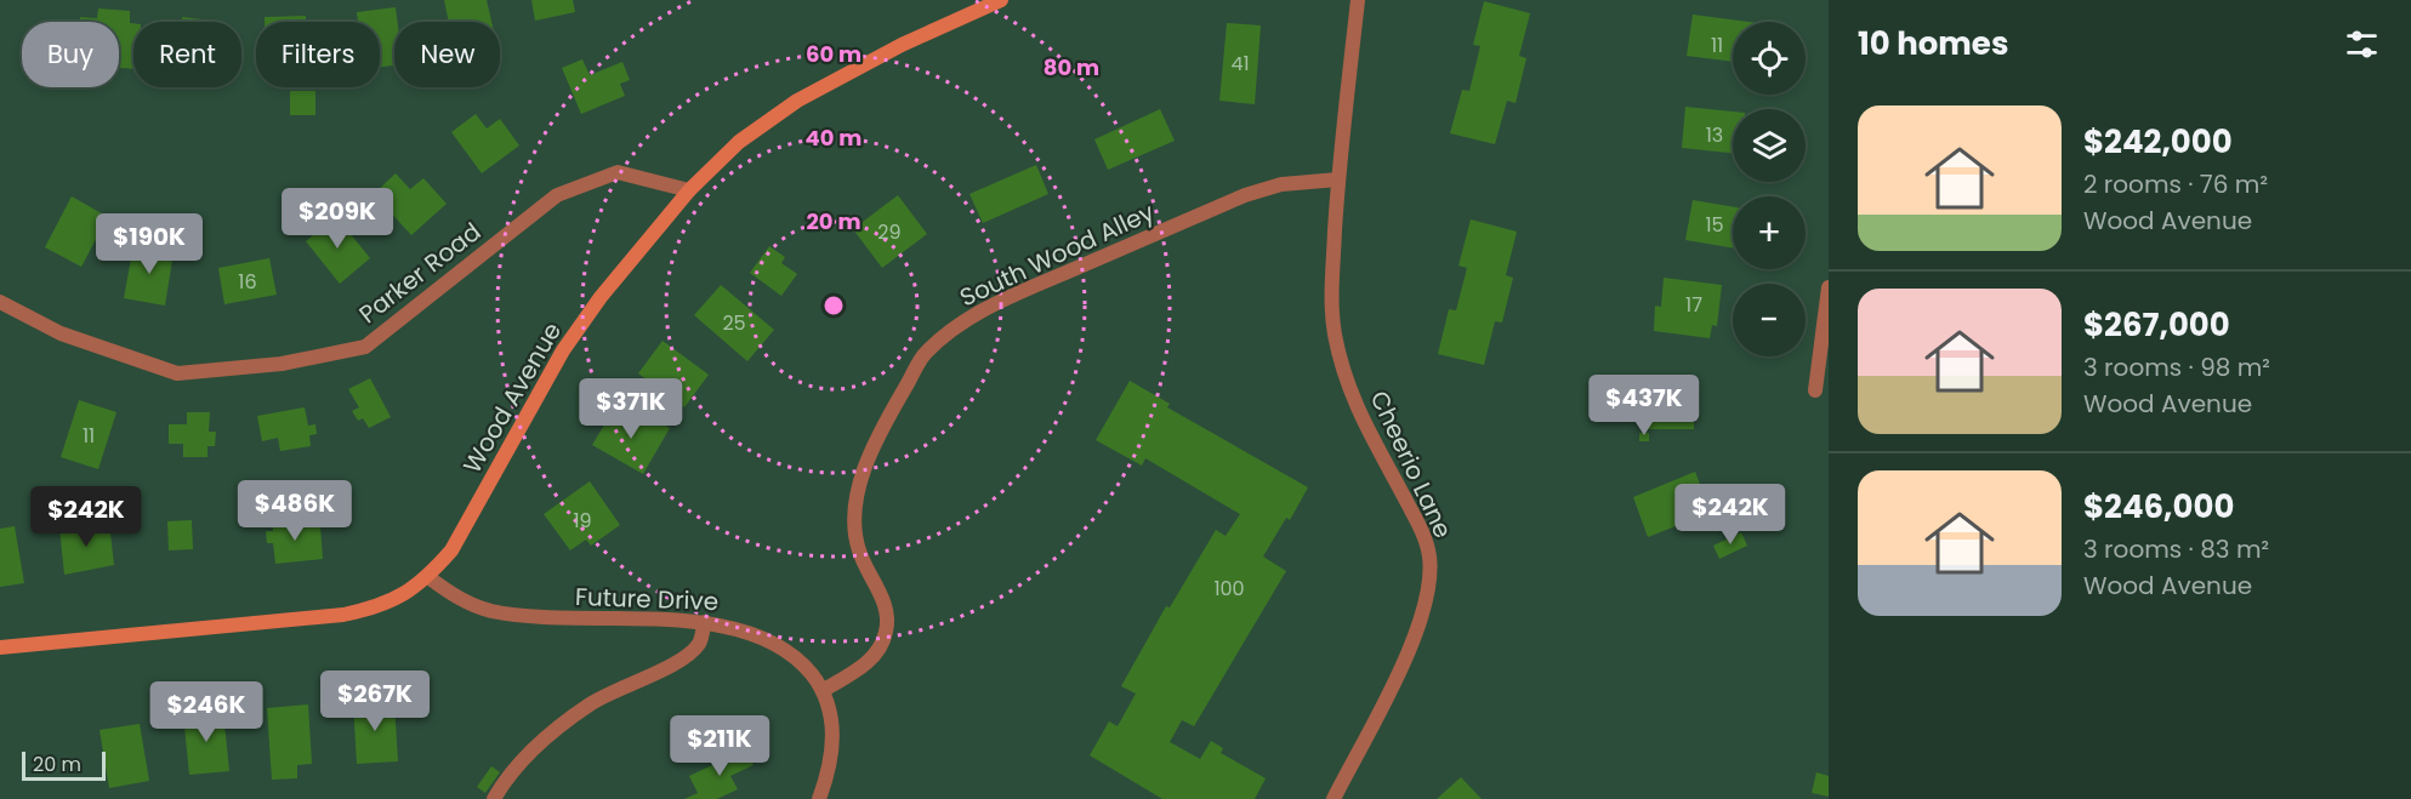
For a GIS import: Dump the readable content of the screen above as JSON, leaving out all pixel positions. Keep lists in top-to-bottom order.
{
  "streets": {
    "street": [
      "South Wood Alley",
      "Parker Road",
      "Wood Avenue",
      "Cheerio Lane",
      "Future Drive"
    ]
  },
  "crossings": [
    ["South Wood Alley", "Cheerio Lane"],
    ["South Wood Alley", "Future Drive"],
    ["Parker Road", "Wood Avenue"],
    ["Wood Avenue", "Future Drive"]
  ],
  "house_numbers": [
    "11",
    "41",
    "13",
    "15",
    "29",
    "16",
    "17",
    "25",
    "11",
    "19",
    "100"
  ],
  "scale_bar": "20 m",
  "page": {
    "heading": "10 homes",
    "map_buttons": ["+", "−"],
    "chip": [
      "Buy",
      "Rent",
      "Filters",
      "New"
    ],
    "list": [
      {
        "name": "$242,000",
        "note": "2 rooms · 76 m² · Wood Avenue"
      },
      {
        "name": "$267,000",
        "note": "3 rooms · 98 m² · Wood Avenue"
      },
      {
        "name": "$246,000",
        "note": "3 rooms · 83 m² · Wood Avenue"
      }
    ],
    "price": [
      "$209K",
      "$190K",
      "$437K",
      "$371K",
      "$486K",
      "$242K",
      "$242K",
      "$267K",
      "$246K",
      "$211K"
    ],
    "scale": "20 m"
  },
  "rings": [
    "60 m",
    "80 m",
    "40 m",
    "20 m"
  ]
}
